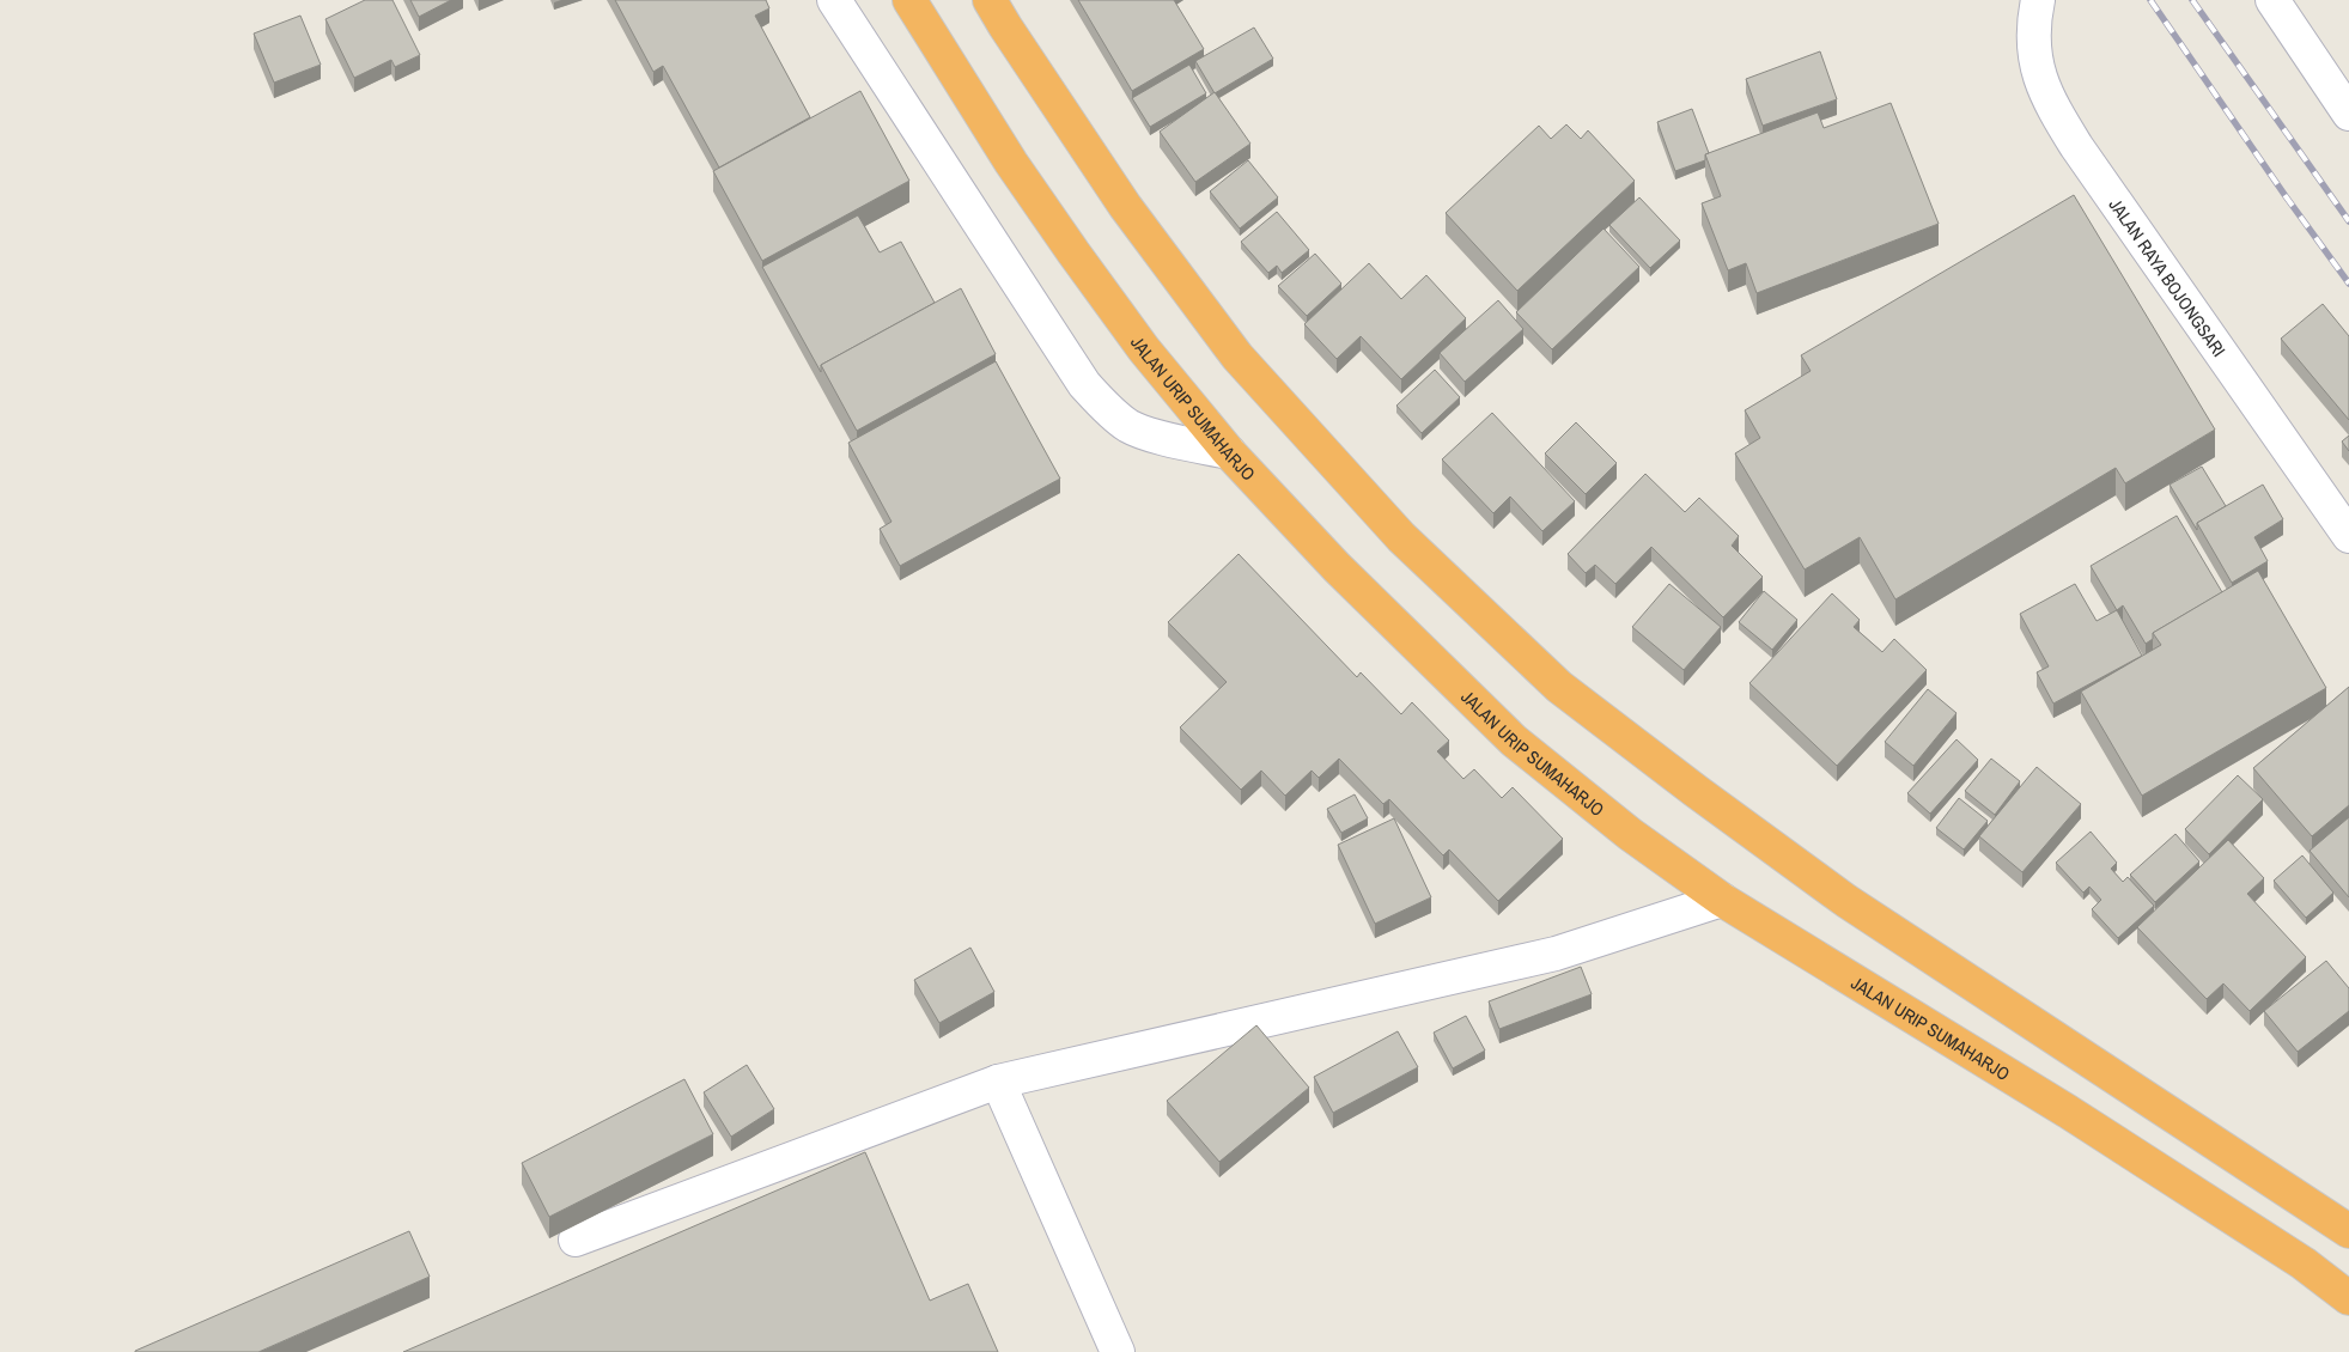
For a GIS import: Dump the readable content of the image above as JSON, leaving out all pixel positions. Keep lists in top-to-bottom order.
{
  "streets": {
    "highway": ["JALAN URIP SUMAHARJO"],
    "street": ["JALAN RAYA BOJONGSARI"]
  }
}
